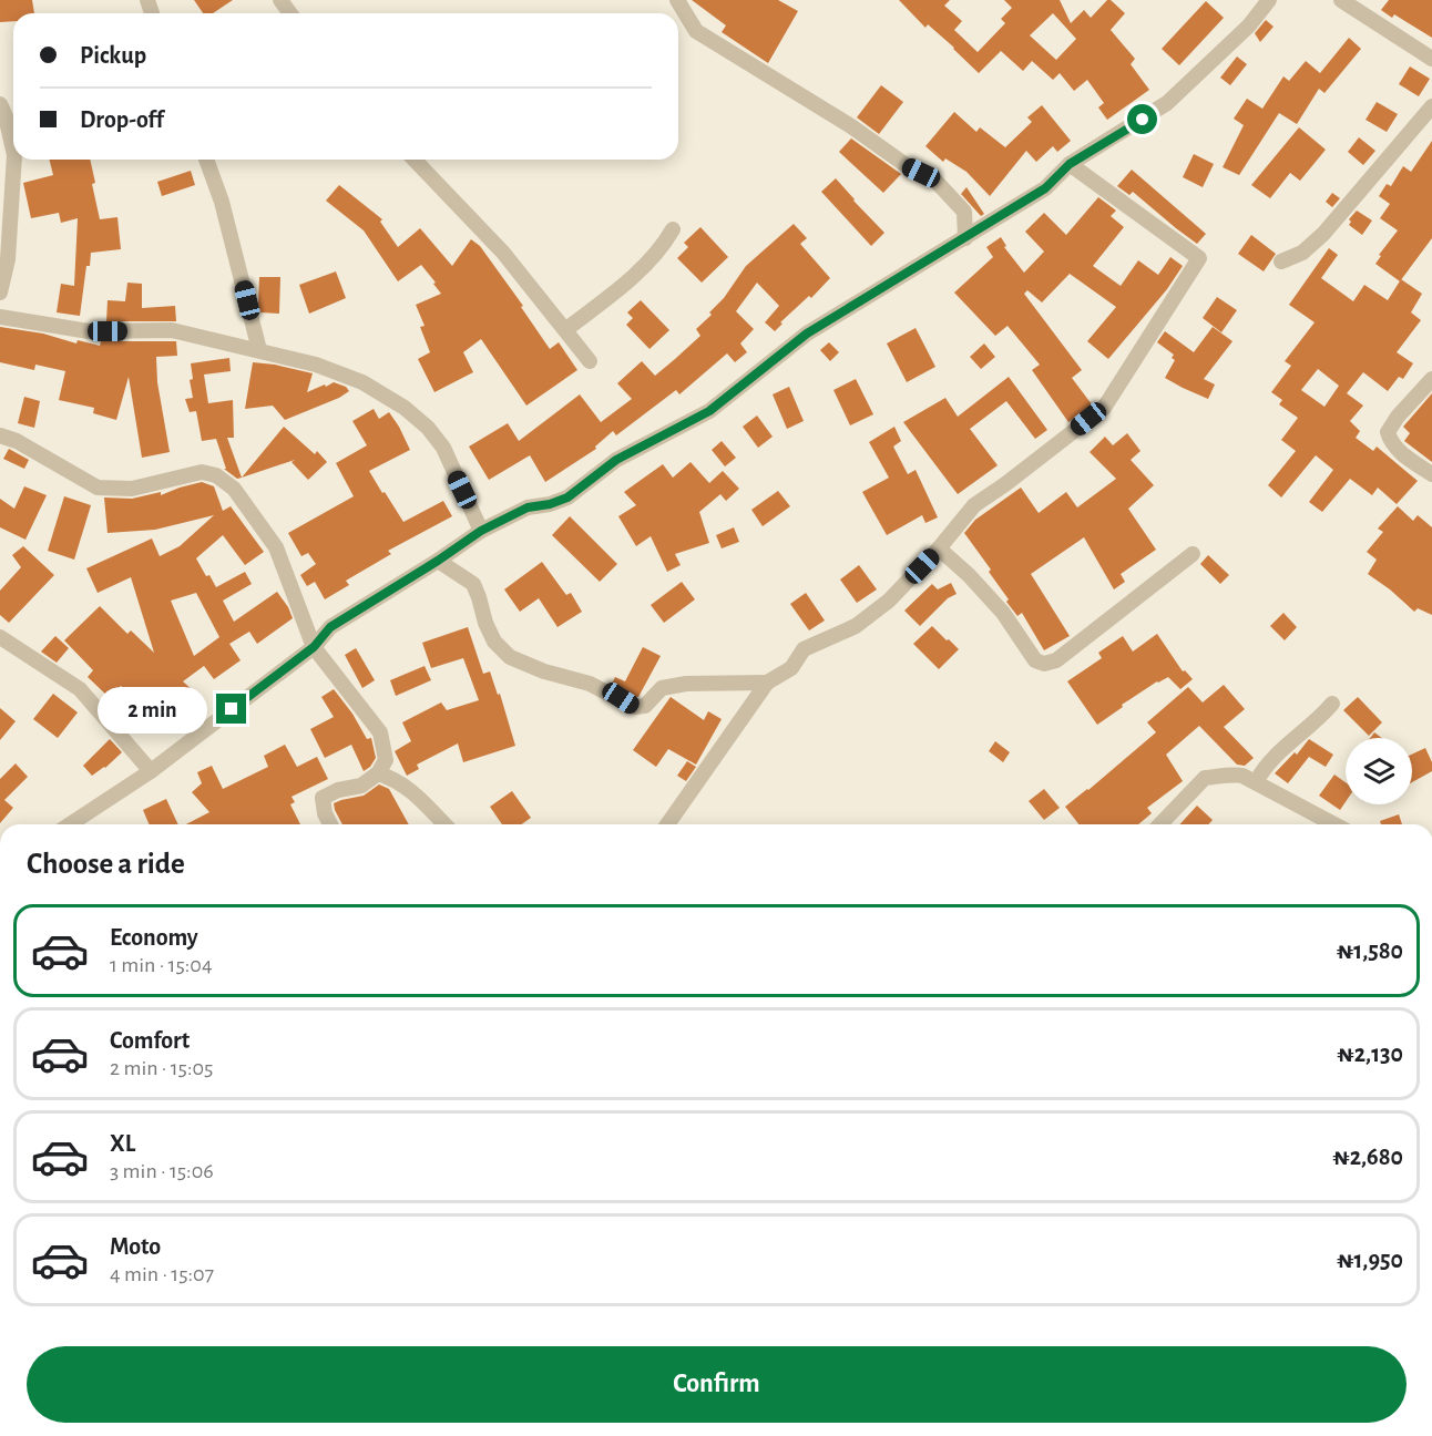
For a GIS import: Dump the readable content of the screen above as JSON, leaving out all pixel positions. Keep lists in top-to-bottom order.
{
  "page": {
    "banner": ["Pickup", "Drop-off"],
    "bubble": "2 min",
    "heading": "Choose a ride",
    "list": [
      {
        "name": "Economy",
        "note": "1 min · 15:04",
        "value": "₦1,580"
      },
      {
        "name": "Comfort",
        "note": "2 min · 15:05",
        "value": "₦2,130"
      },
      {
        "name": "XL",
        "note": "3 min · 15:06",
        "value": "₦2,680"
      },
      {
        "name": "Moto",
        "note": "4 min · 15:07",
        "value": "₦1,950"
      }
    ],
    "buttons": "Confirm"
  }
}
